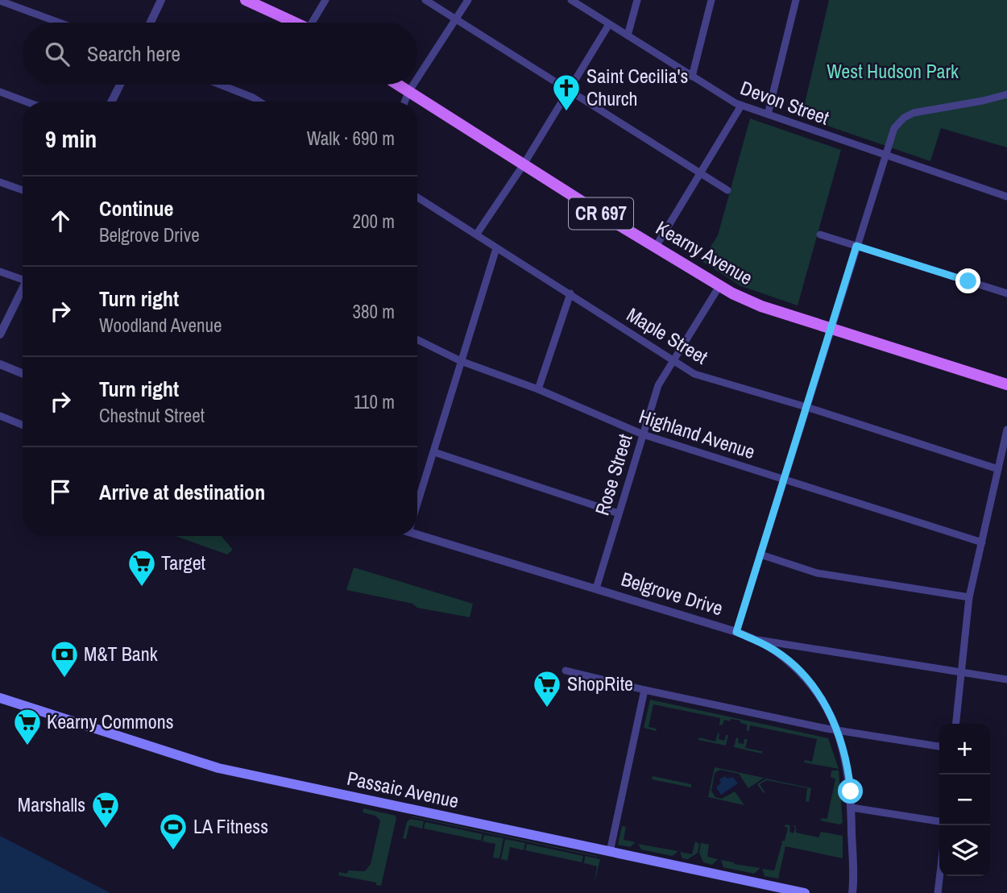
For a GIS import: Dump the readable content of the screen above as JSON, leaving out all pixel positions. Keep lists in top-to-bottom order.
{
  "streets": {
    "main road": ["CR 697", "Kearny Avenue", "Passaic Avenue"],
    "street": [
      "Devon Street",
      "Maple Street",
      "Highland Avenue",
      "Rose Street",
      "Belgrove Drive"
    ]
  },
  "crossings": [
    ["Kearny Avenue", "Rose Street"],
    ["Maple Street", "Rose Street"],
    ["Highland Avenue", "Rose Street"],
    ["Rose Street", "Belgrove Drive"]
  ],
  "parks": ["West Hudson Park"],
  "places": {
    "church": ["Saint Cecilia's Church"],
    "supermarket": [
      "Target",
      "ShopRite",
      "Kearny Commons",
      "Marshalls"
    ],
    "bank": ["M&T Bank"],
    "sports": ["LA Fitness"]
  },
  "page": {
    "search": "Search here",
    "heading": ["9 min", "Walk · 690 m"],
    "list": [
      ["Continue", "Belgrove Drive", "200 m"],
      ["Turn right", "Woodland Avenue", "380 m"],
      ["Turn right", "Chestnut Street", "110 m"],
      "Arrive at destination"
    ],
    "map_buttons": ["+", "−"]
  }
}
